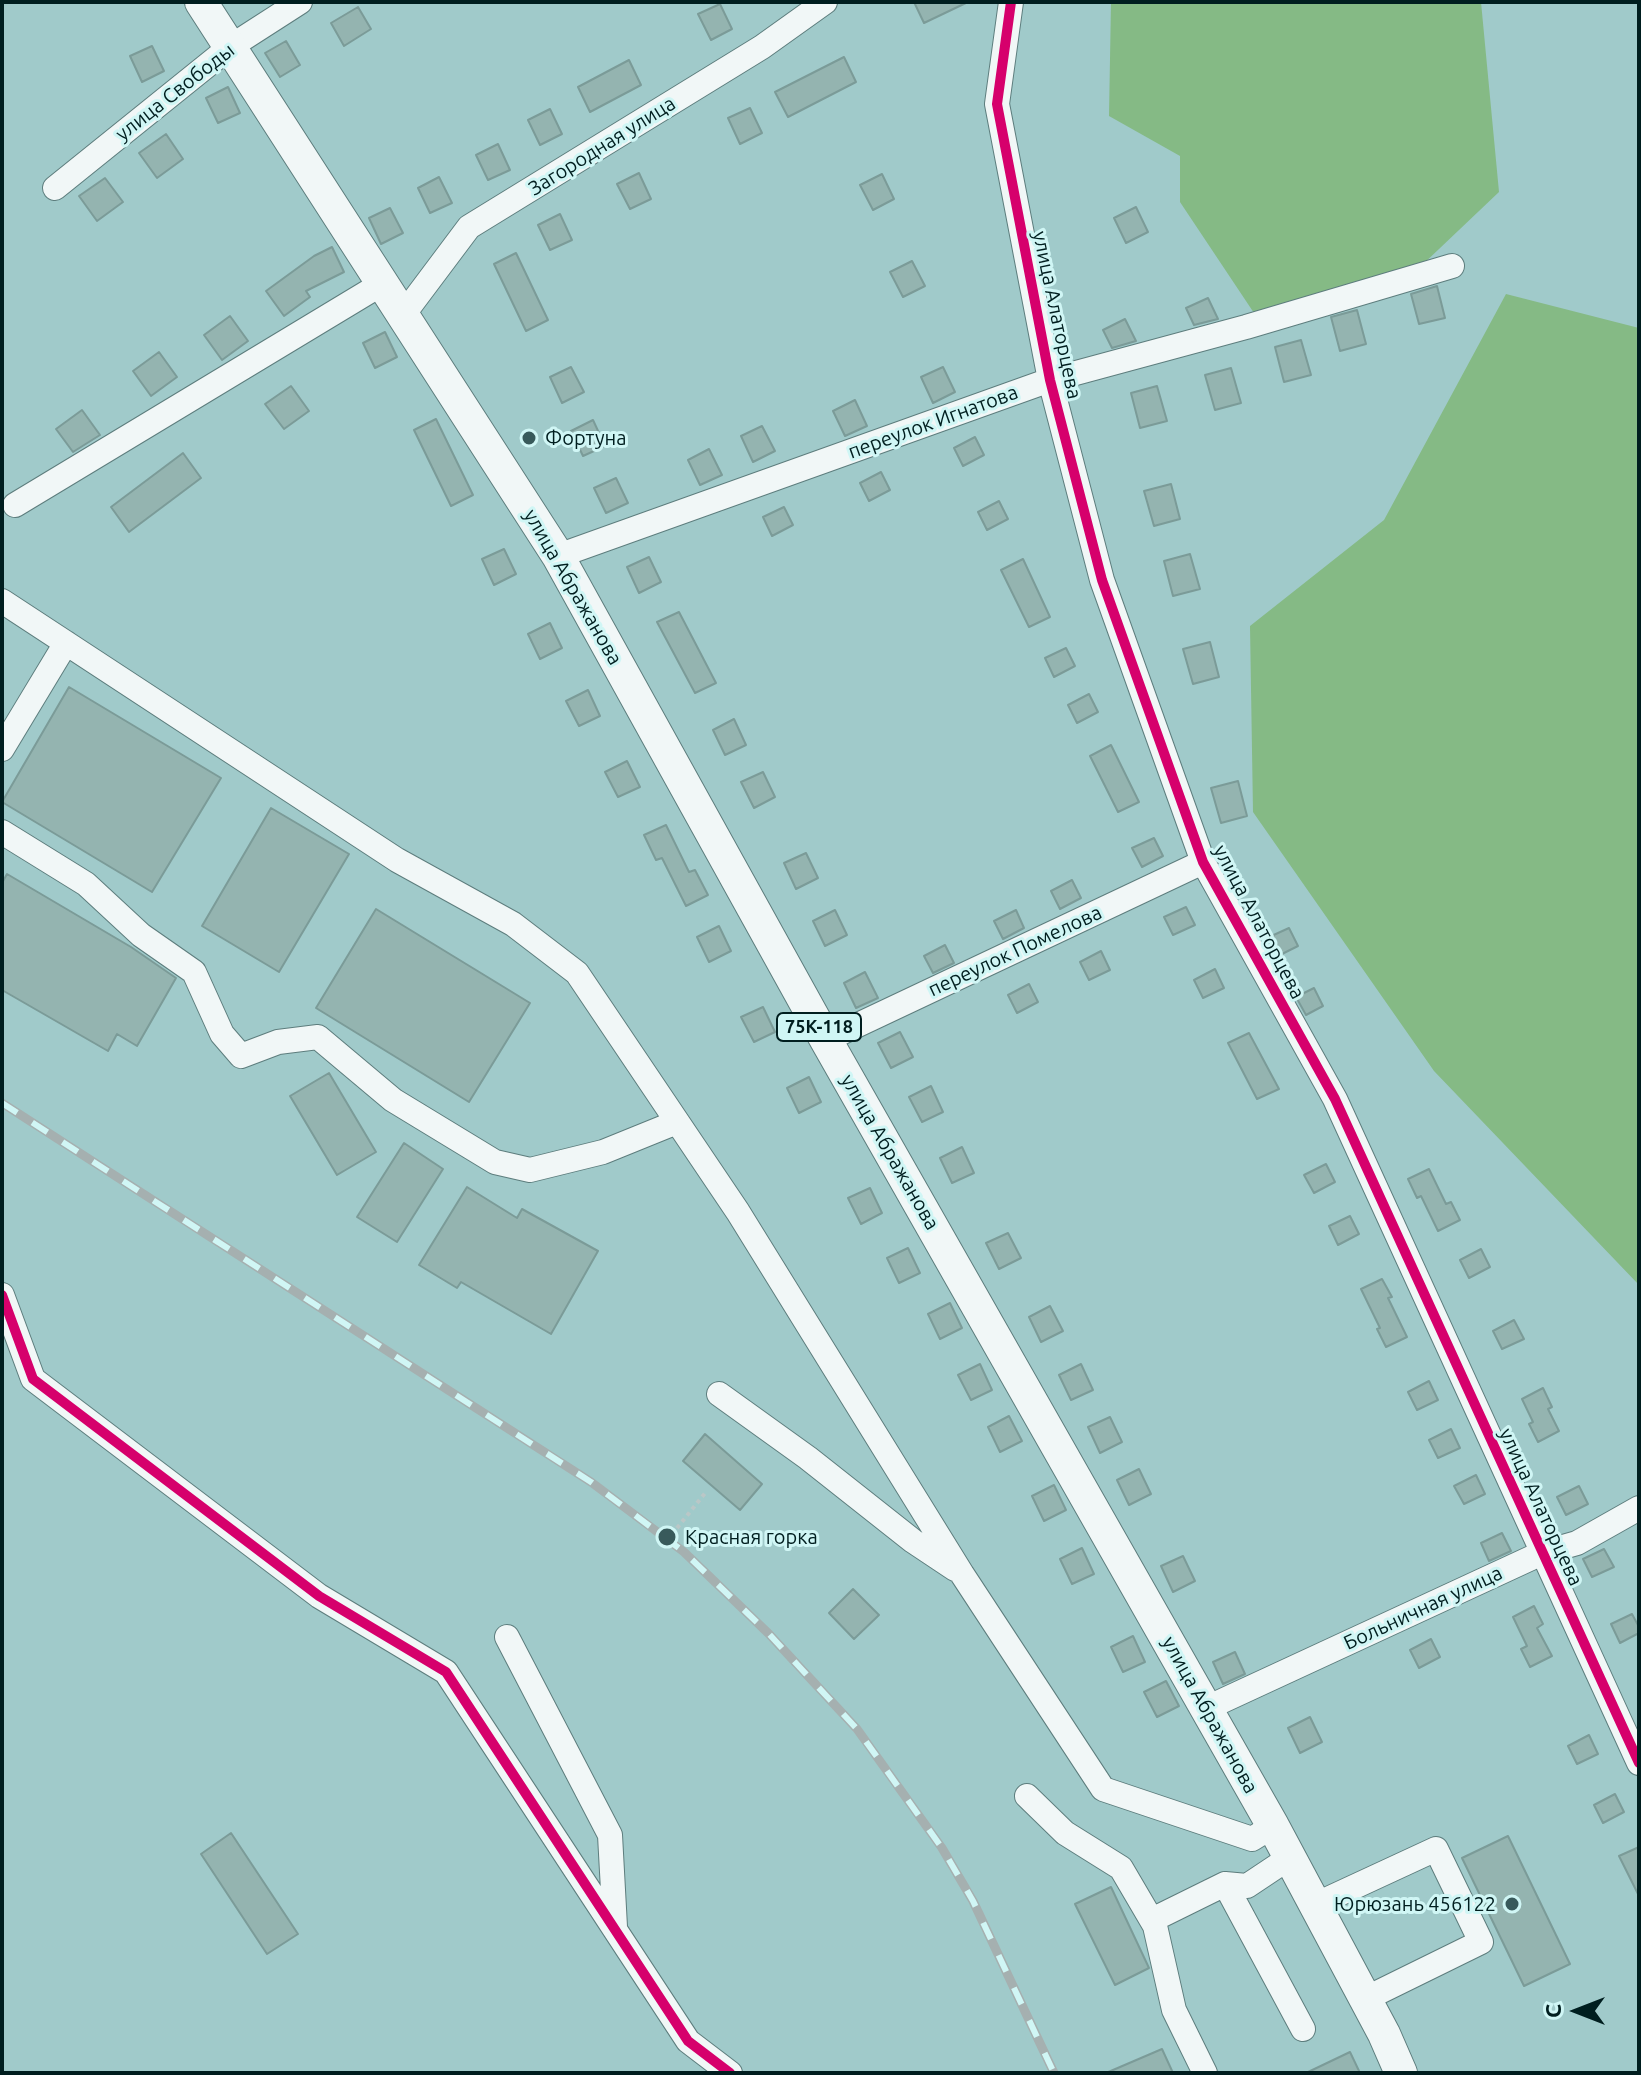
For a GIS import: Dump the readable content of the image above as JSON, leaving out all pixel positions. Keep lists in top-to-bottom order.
{
  "streets": {
    "main road": ["улица Абражанова", "75К-118"],
    "street": [
      "улица Свободы",
      "Загородная улица",
      "улица Алаторцева",
      "переулок Игнатова",
      "переулок Помелова",
      "Больничная улица"
    ]
  },
  "crossings": [
    ["улица Свободы", "улица Абражанова"],
    ["Загородная улица", "улица Абражанова"],
    ["улица Алаторцева", "переулок Игнатова"],
    ["улица Алаторцева", "переулок Помелова"],
    ["улица Алаторцева", "Больничная улица"],
    ["переулок Игнатова", "улица Абражанова"],
    ["улица Абражанова", "переулок Помелова"],
    ["улица Абражанова", "Больничная улица"]
  ],
  "places": ["Фортуна", "Красная горка", "Юрюзань 456122"],
  "north": "left"
}
